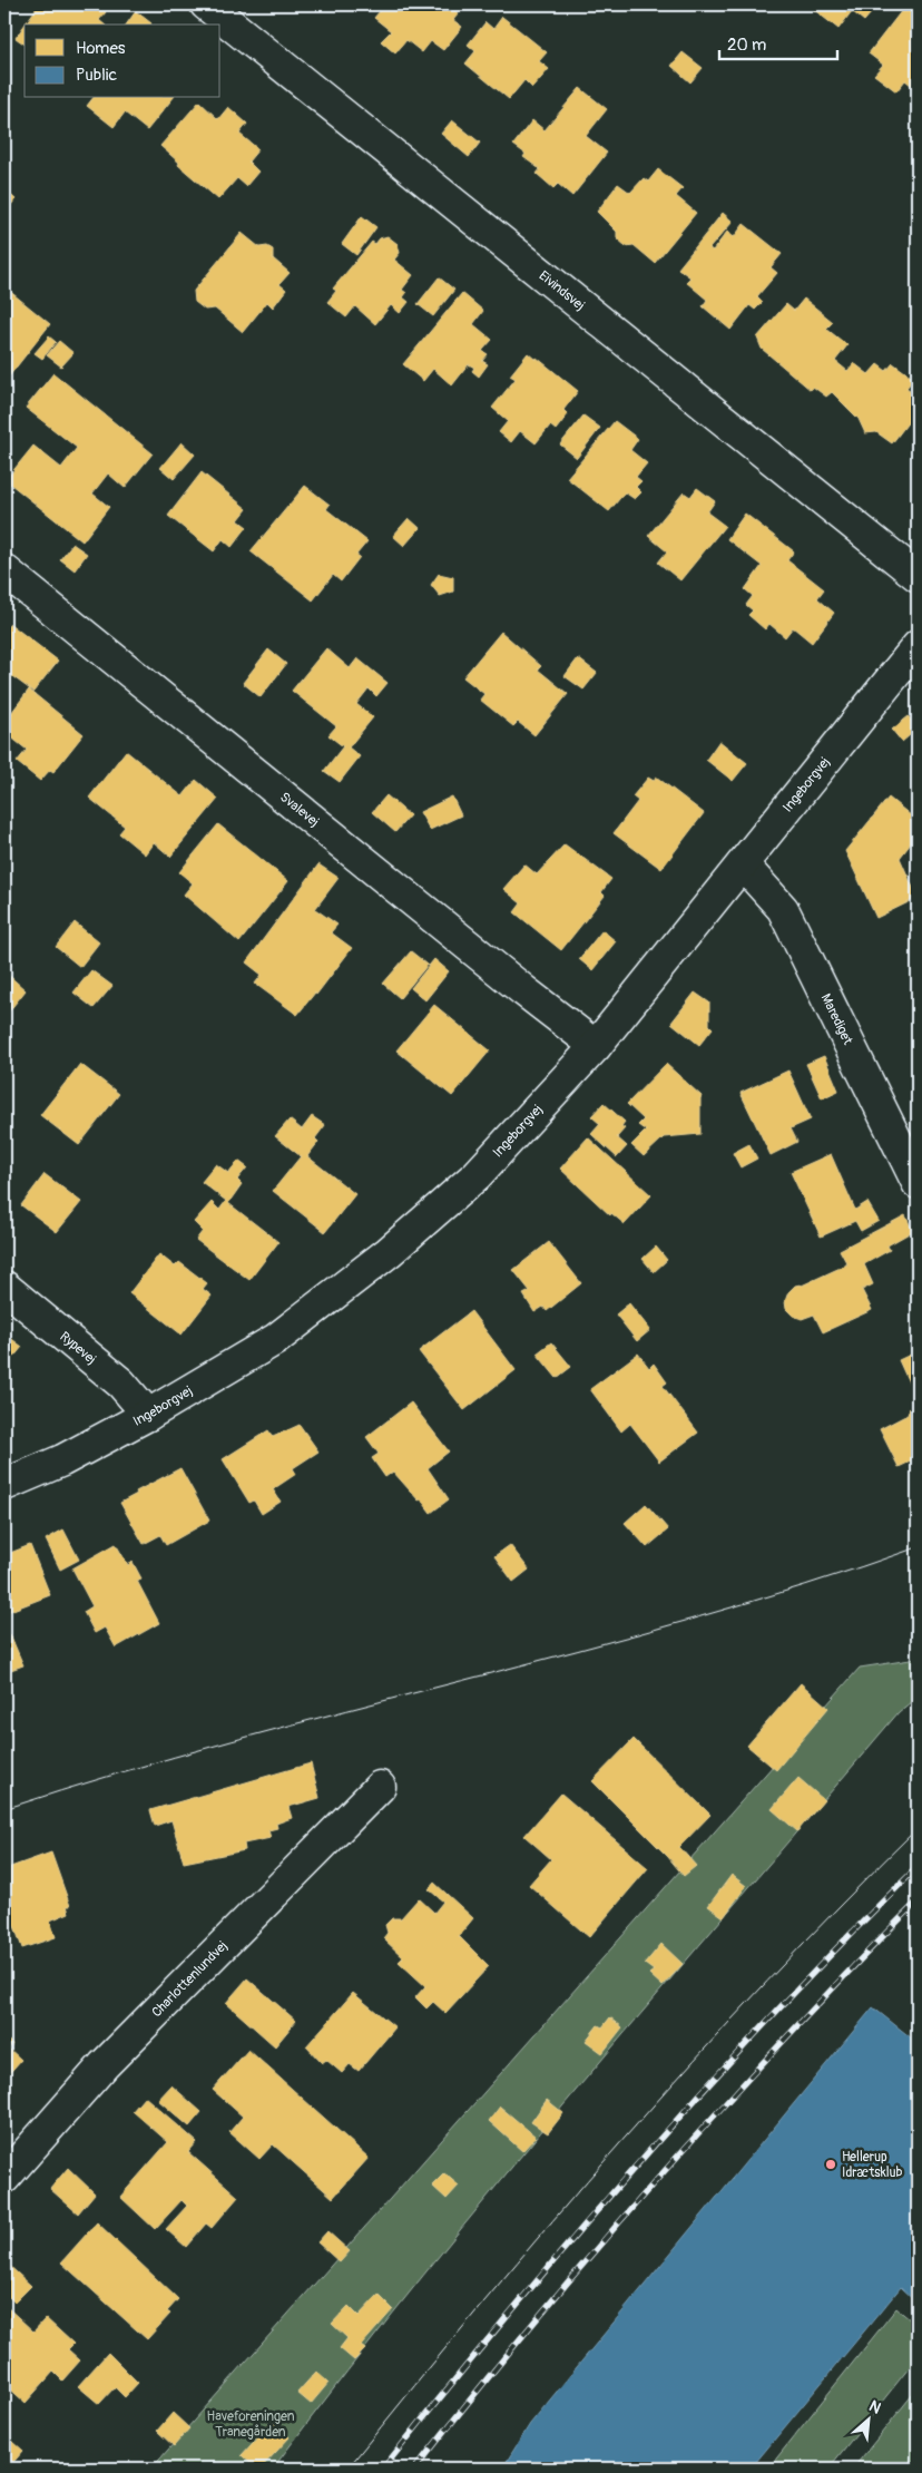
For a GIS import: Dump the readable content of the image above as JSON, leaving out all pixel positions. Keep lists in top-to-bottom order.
{
  "streets": {
    "street": [
      "Eivindsvej",
      "Ingeborgvej",
      "Svalevej",
      "Marediget",
      "Rypevej",
      "Charlottenlundvej"
    ]
  },
  "crossings": [
    ["Ingeborgvej", "Svalevej"],
    ["Ingeborgvej", "Marediget"],
    ["Ingeborgvej", "Rypevej"]
  ],
  "parks": ["Haveforeningen Tranegården"],
  "places": ["Hellerup Idrætsklub"],
  "legend": ["Homes", "Public"],
  "scale_bar": "20 m",
  "north": "top right"
}
